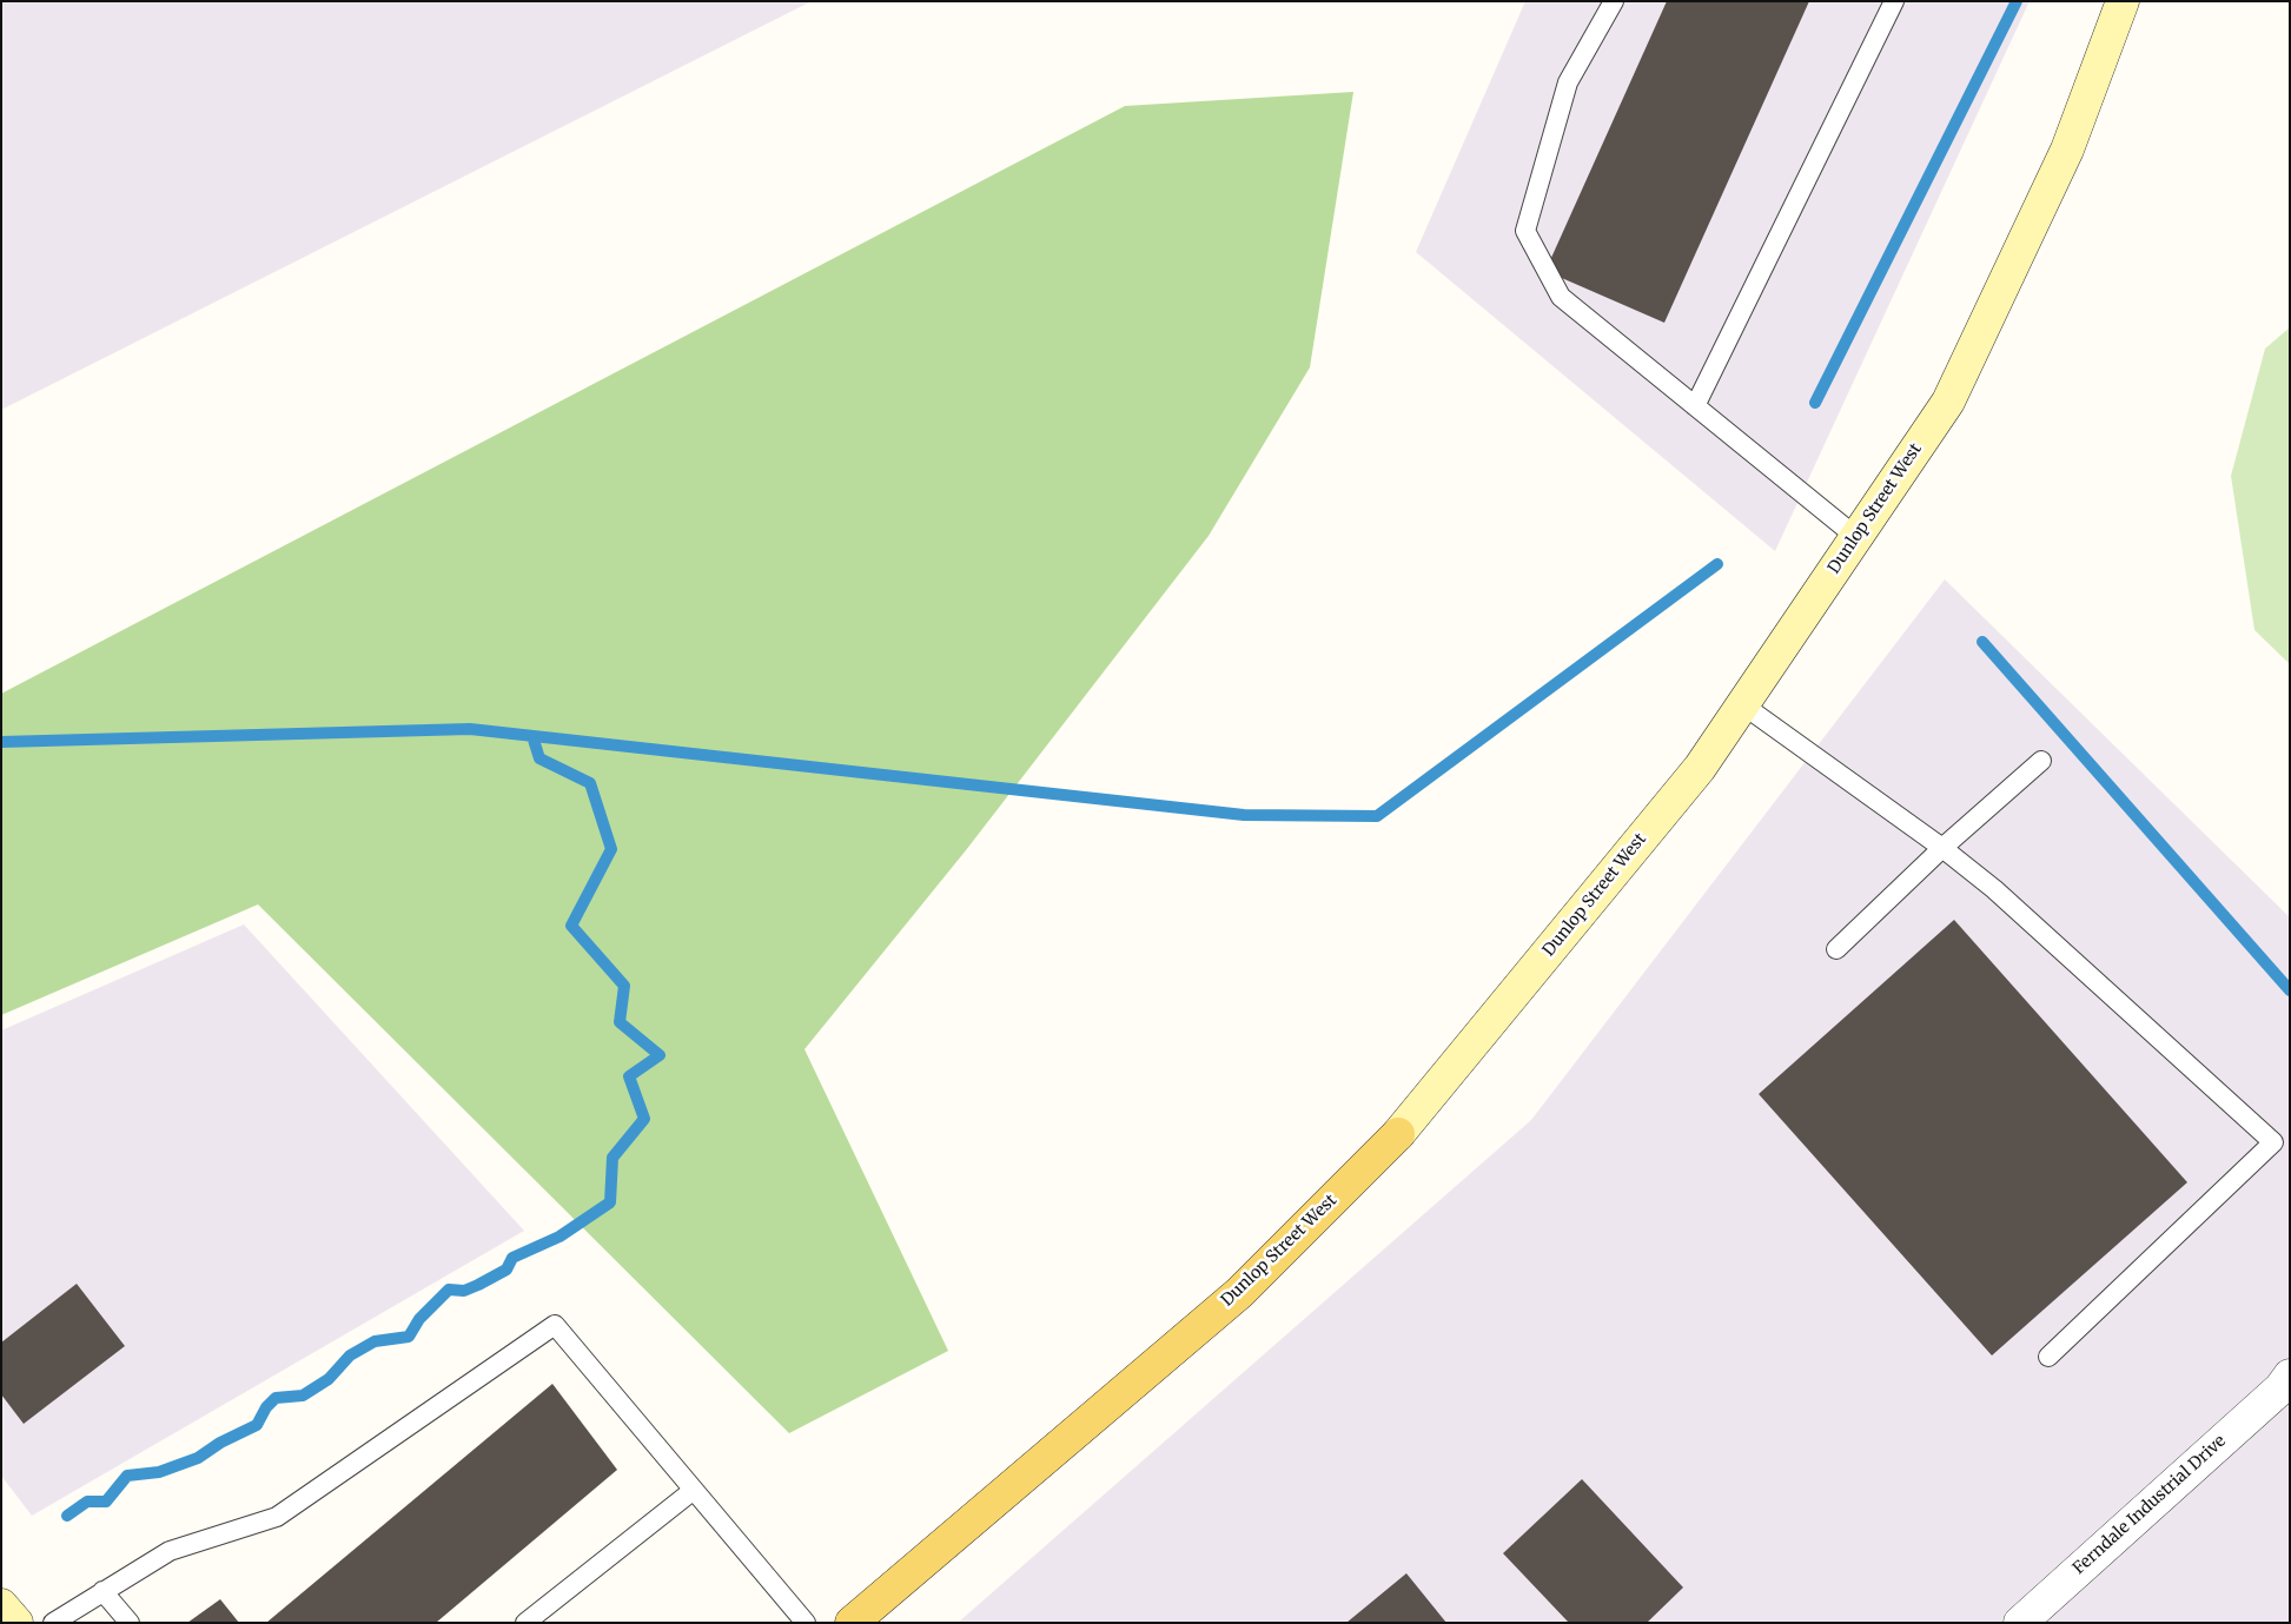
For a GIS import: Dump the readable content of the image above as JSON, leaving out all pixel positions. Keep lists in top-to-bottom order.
{
  "streets": {
    "main road": ["Dunlop Street West"],
    "street": ["Ferndale Industrial Drive"]
  }
}
